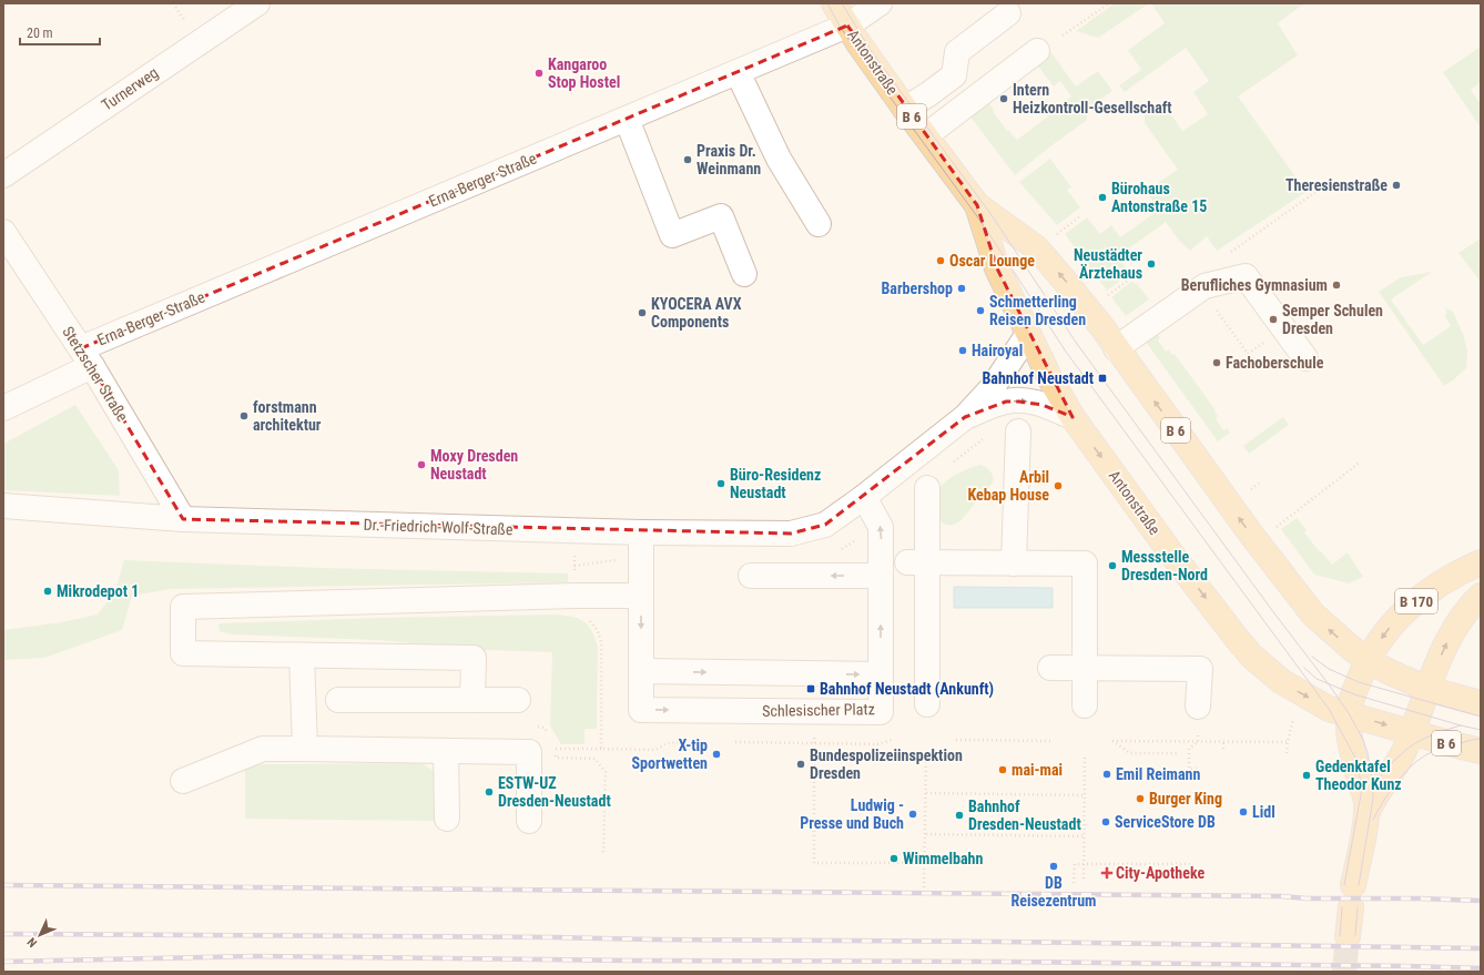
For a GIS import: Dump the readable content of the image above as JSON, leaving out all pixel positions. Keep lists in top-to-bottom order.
{
  "streets": {
    "main road": ["Antonstraße", "B 6", "B 170"],
    "street": [
      "Turnerweg",
      "Erna-Berger-Straße",
      "Stetzscher Straße",
      "Dr.-Friedrich-Wolf-Straße",
      "Schlesischer Platz"
    ]
  },
  "crossings": [
    ["Antonstraße", "Erna-Berger-Straße"],
    ["Antonstraße", "B 170"],
    ["Erna-Berger-Straße", "Stetzscher Straße"],
    ["Stetzscher Straße", "Dr.-Friedrich-Wolf-Straße"],
    ["Dr.-Friedrich-Wolf-Straße", "Schlesischer Platz"]
  ],
  "places": {
    "other": [
      "Kangaroo Stop Hostel",
      "Intern Heizkontroll-Gesellschaft",
      "Praxis Dr. Weinmann",
      "Theresienstraße",
      "Bürohaus Antonstraße 15",
      "Oscar Lounge",
      "Neustädter Ärztehaus",
      "Berufliches Gymnasium",
      "Barbershop",
      "Schmetterling Reisen Dresden",
      "KYOCERA AVX Components",
      "Semper Schulen Dresden",
      "Hairoyal",
      "Fachoberschule",
      "forstmann architektur",
      "Moxy Dresden Neustadt",
      "Büro-Residenz Neustadt",
      "Arbil Kebap House",
      "Messstelle Dresden-Nord",
      "Mikrodepot 1",
      "X-tip Sportwetten",
      "Bundespolizeiinspektion Dresden",
      "mai-mai",
      "Emil Reimann",
      "Gedenktafel Theodor Kunz",
      "ESTW-UZ Dresden-Neustadt",
      "Burger King",
      "Lidl",
      "Ludwig - Presse und Buch",
      "Bahnhof Dresden-Neustadt",
      "ServiceStore DB",
      "Wimmelbahn",
      "DB Reisezentrum"
    ],
    "transit": ["Bahnhof Neustadt", "Bahnhof Neustadt (Ankunft)"],
    "health": ["City-Apotheke"]
  },
  "scale_bar": "20 m",
  "north": "bottom left"
}
